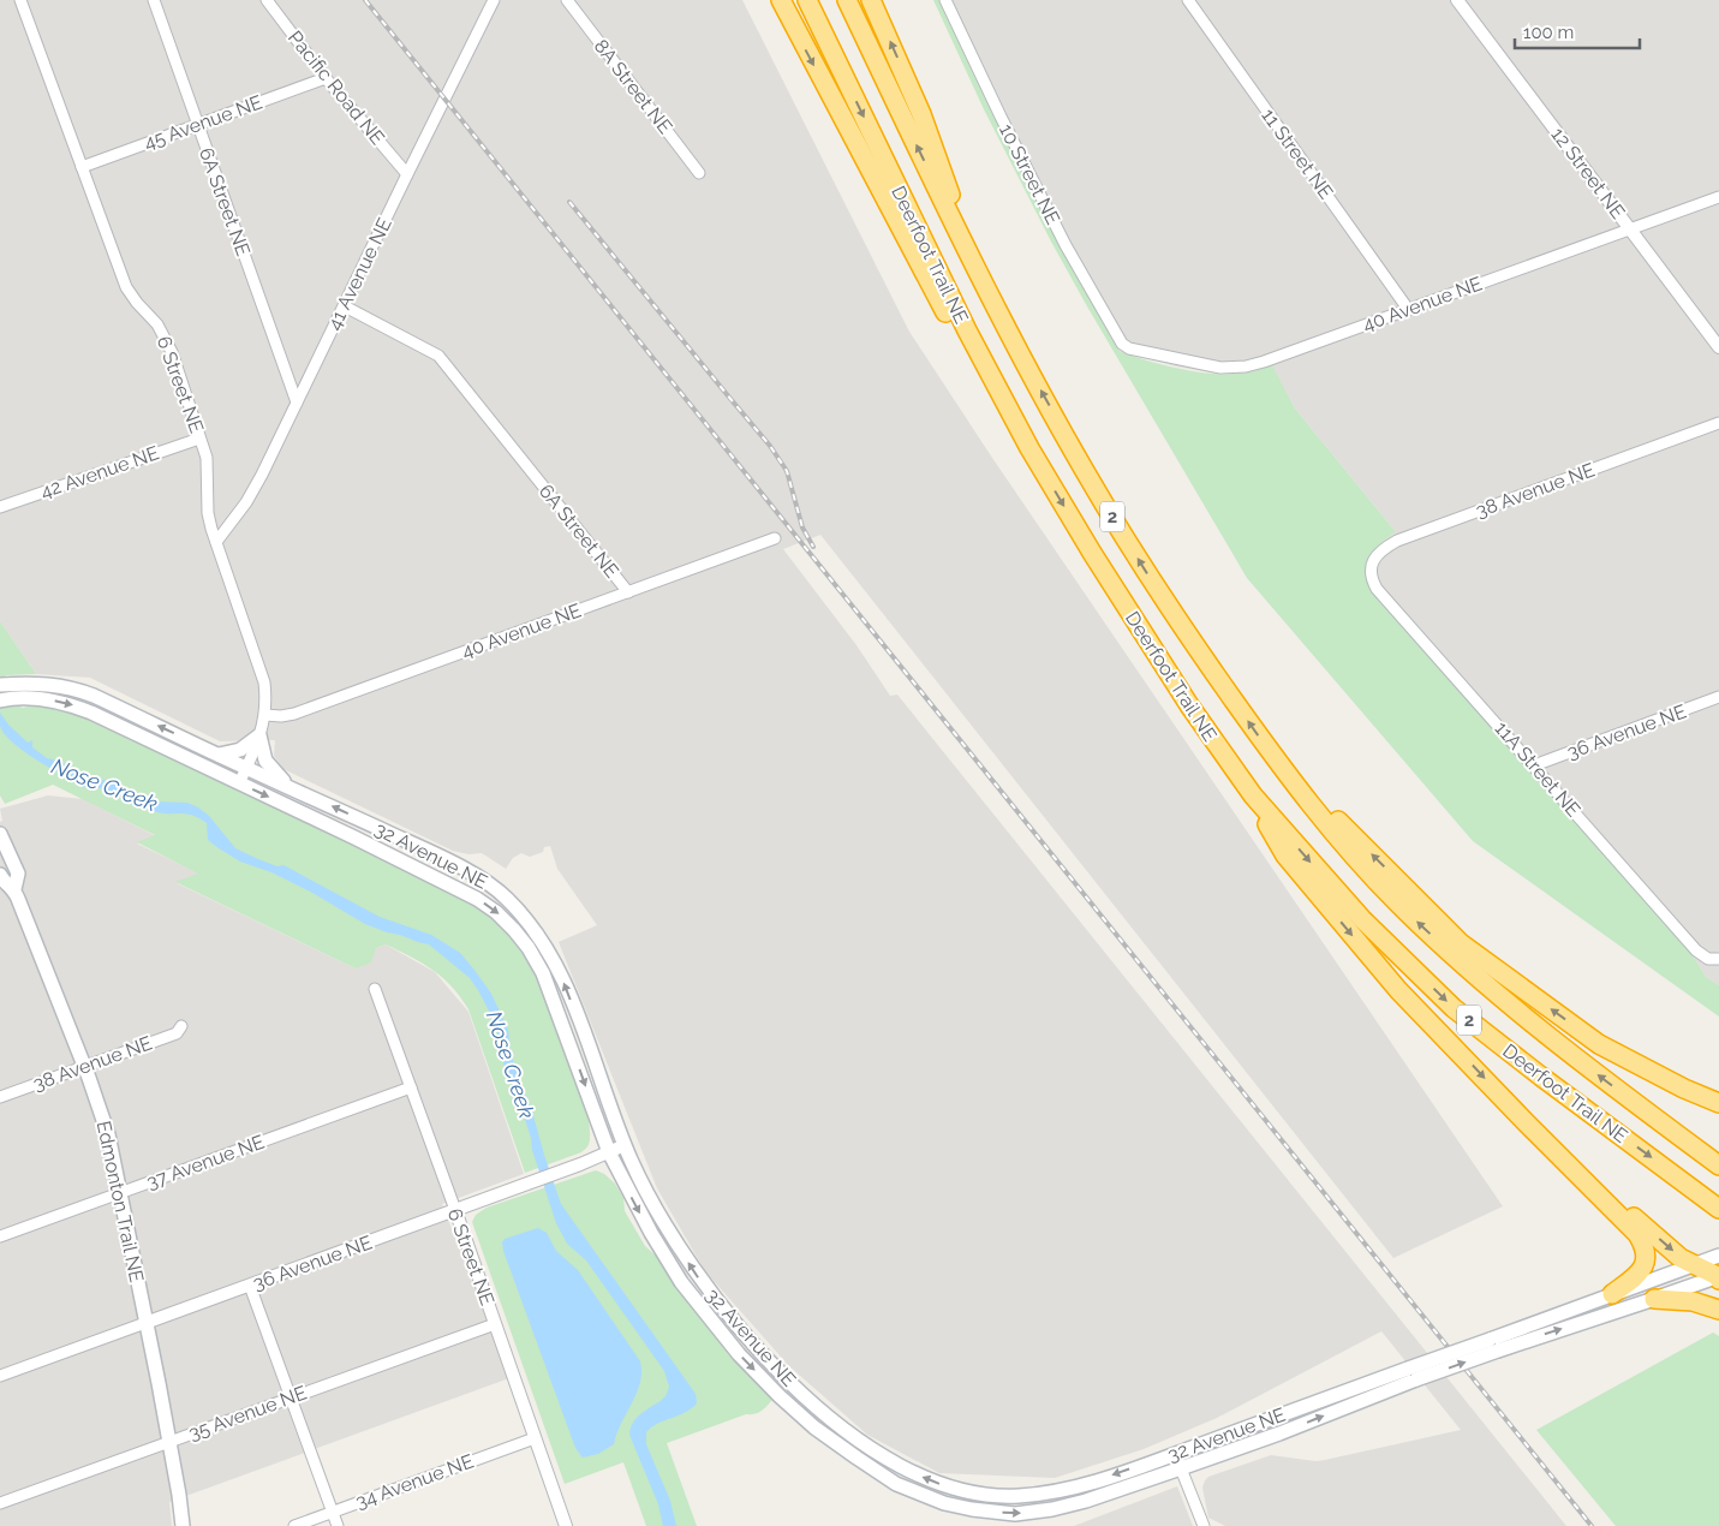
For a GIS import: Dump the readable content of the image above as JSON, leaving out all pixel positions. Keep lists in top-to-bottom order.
{
  "streets": {
    "highway": ["Deerfoot Trail NE", "2"],
    "main road": ["32 Avenue NE", "Edmonton Trail NE"],
    "street": [
      "8A Street NE",
      "Pacific Road NE",
      "45 Avenue NE",
      "11 Street NE",
      "12 Street NE",
      "10 Street NE",
      "6A Street NE",
      "41 Avenue NE",
      "40 Avenue NE",
      "6 Street NE",
      "42 Avenue NE",
      "38 Avenue NE",
      "36 Avenue NE",
      "11A Street NE",
      "37 Avenue NE",
      "35 Avenue NE",
      "34 Avenue NE"
    ]
  },
  "crossings": [
    ["Pacific Road NE", "45 Avenue NE"],
    ["Pacific Road NE", "41 Avenue NE"],
    ["45 Avenue NE", "6A Street NE"],
    ["45 Avenue NE", "6 Street NE"],
    ["11 Street NE", "40 Avenue NE"],
    ["12 Street NE", "40 Avenue NE"],
    ["10 Street NE", "40 Avenue NE"],
    ["6A Street NE", "41 Avenue NE"],
    ["6A Street NE", "40 Avenue NE"],
    ["41 Avenue NE", "6 Street NE"],
    ["40 Avenue NE", "6 Street NE"],
    ["6 Street NE", "42 Avenue NE"],
    ["6 Street NE", "36 Avenue NE"],
    ["6 Street NE", "32 Avenue NE"],
    ["6 Street NE", "37 Avenue NE"],
    ["6 Street NE", "35 Avenue NE"],
    ["6 Street NE", "34 Avenue NE"],
    ["38 Avenue NE", "11A Street NE"],
    ["38 Avenue NE", "Edmonton Trail NE"],
    ["36 Avenue NE", "11A Street NE"],
    ["36 Avenue NE", "32 Avenue NE"],
    ["36 Avenue NE", "Edmonton Trail NE"],
    ["37 Avenue NE", "Edmonton Trail NE"],
    ["Edmonton Trail NE", "35 Avenue NE"]
  ],
  "water": ["Nose Creek"],
  "scale_bar": "100 m"
}
